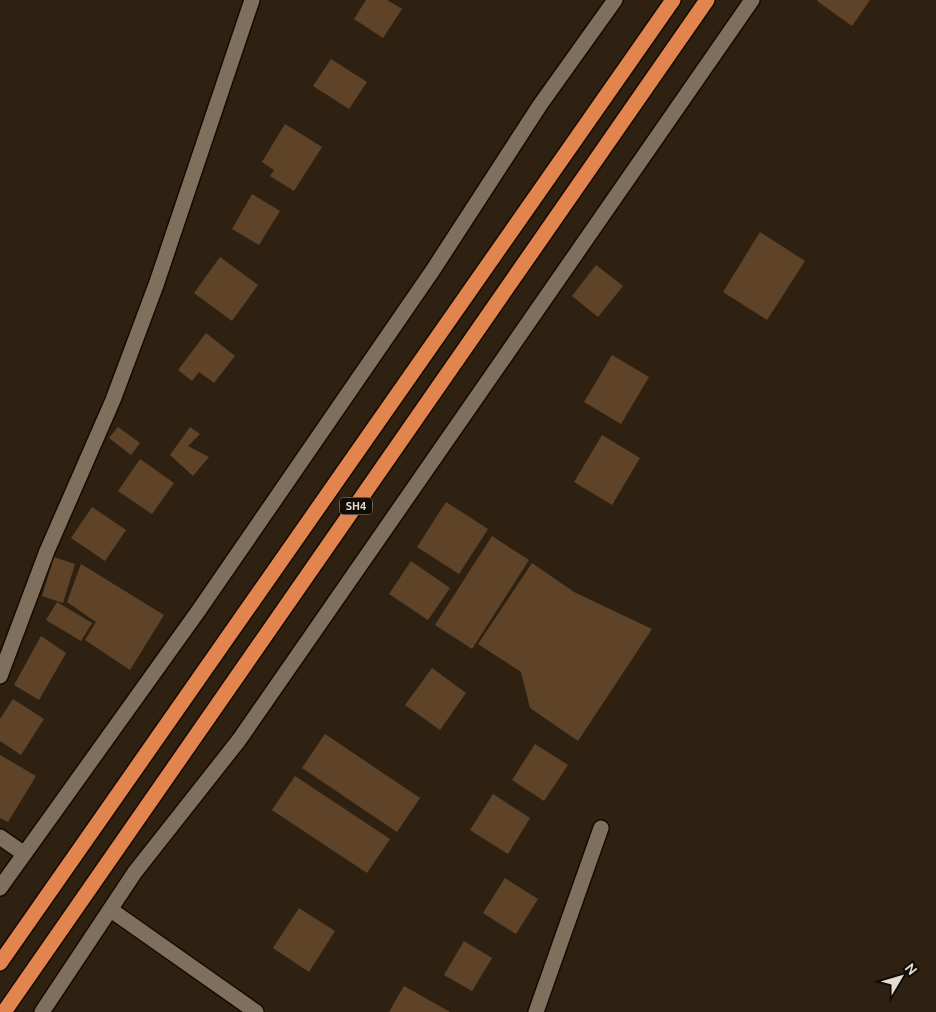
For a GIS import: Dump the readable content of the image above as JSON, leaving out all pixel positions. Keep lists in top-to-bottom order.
{
  "streets": {
    "highway": ["SH4"]
  },
  "north": "top right"
}
